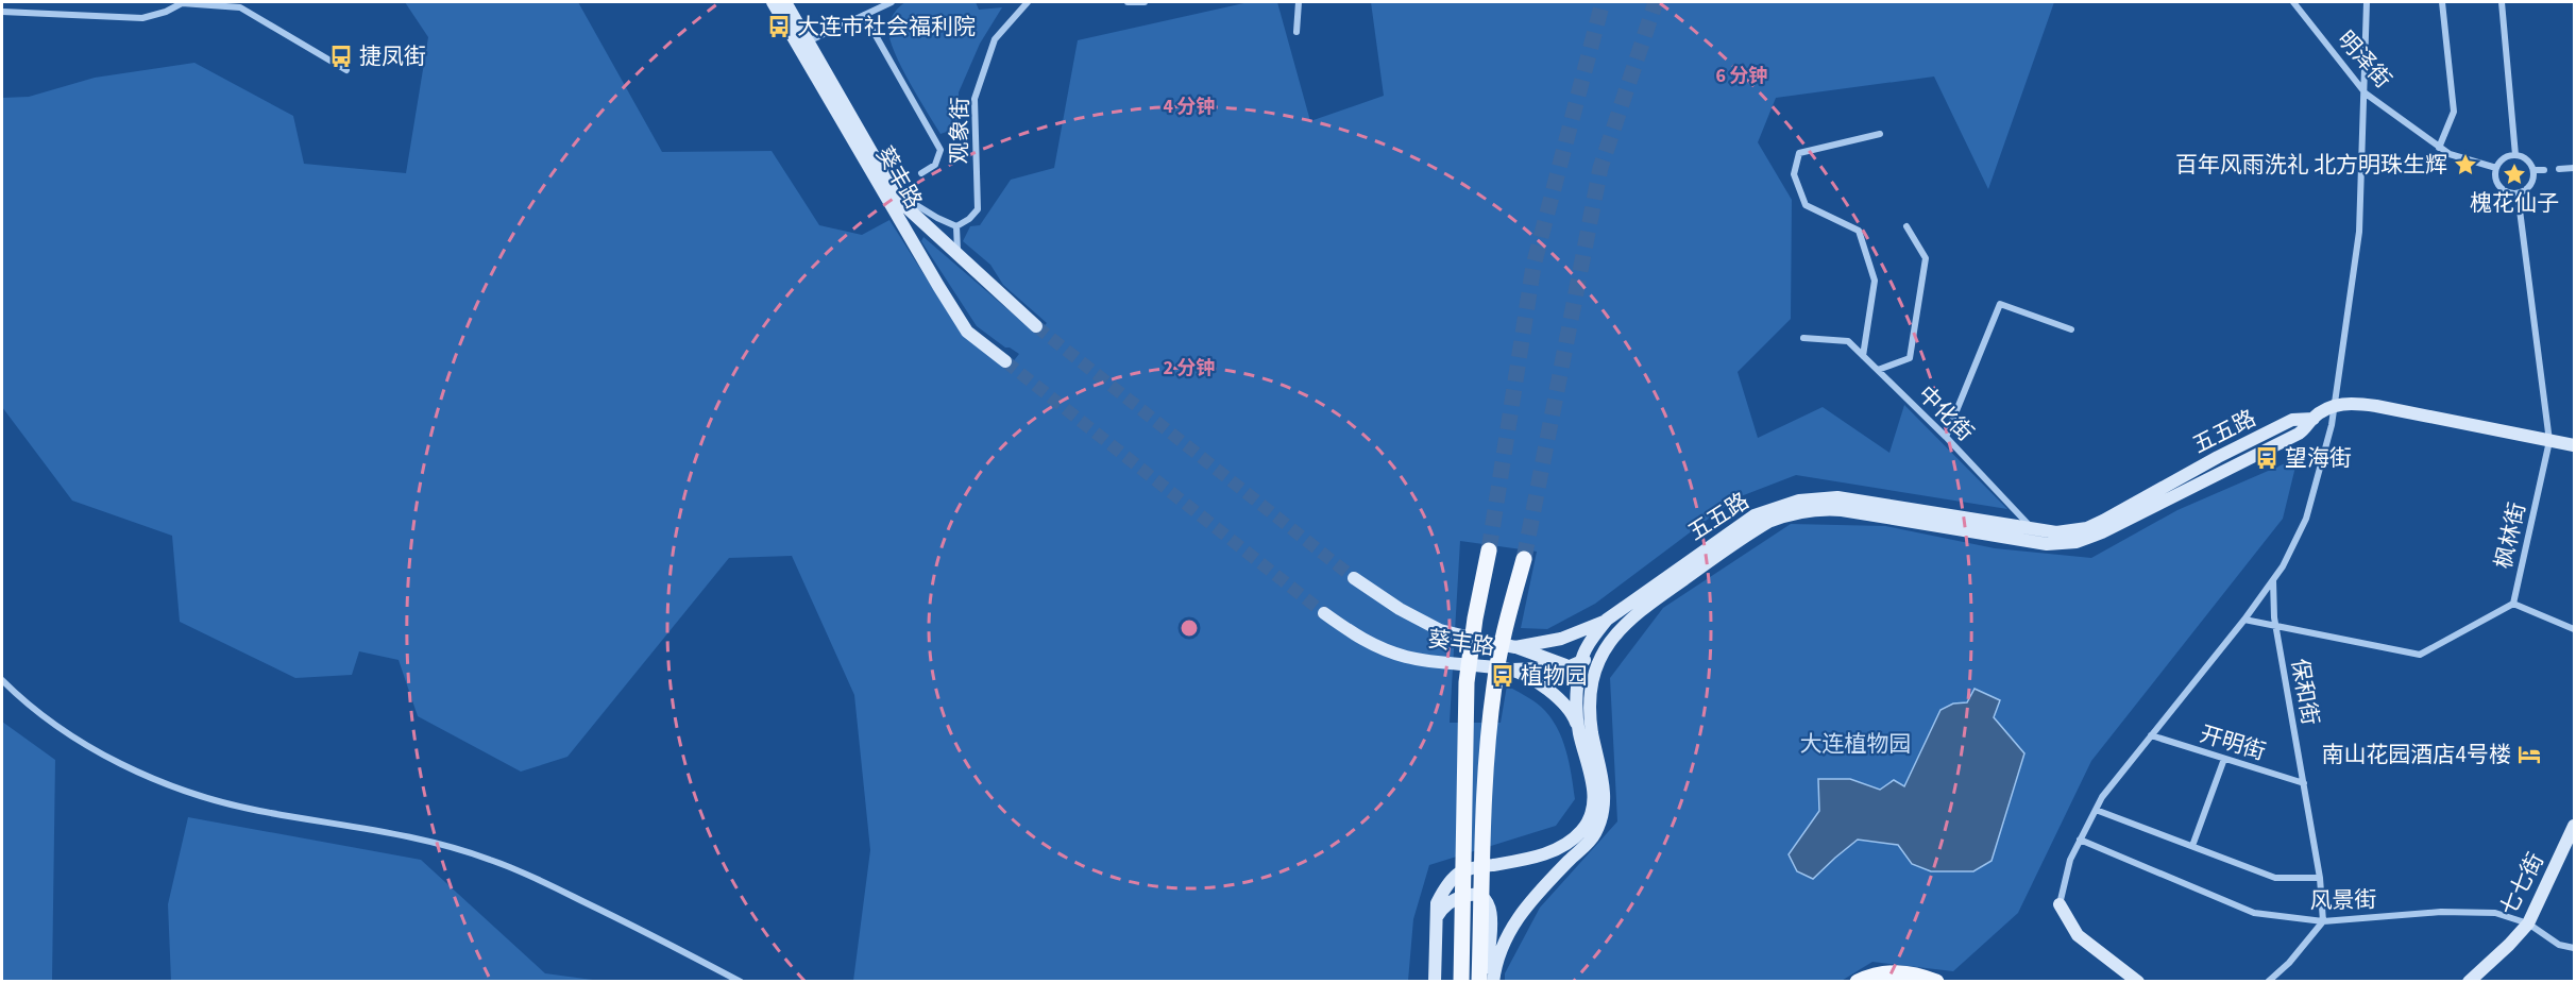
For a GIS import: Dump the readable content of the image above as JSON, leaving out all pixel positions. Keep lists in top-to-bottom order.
{
  "streets": {
    "main road": ["葵丰路", "五五路", "七七街"],
    "street": [
      "明泽街",
      "观象街",
      "中化街",
      "枫林街",
      "保和街",
      "开明街",
      "风景街"
    ]
  },
  "crossings": [
    ["明泽街", "枫林街"],
    ["葵丰路", "五五路"],
    ["中化街", "五五路"],
    ["枫林街", "保和街"],
    ["保和街", "开明街"],
    ["保和街", "风景街"],
    ["七七街", "风景街"]
  ],
  "parks": ["大连植物园"],
  "places": {
    "bus stop": [
      "大连市社会福利院",
      "捷凤街",
      "望海街",
      "植物园"
    ],
    "place": ["百年风雨洗礼 北方明珠生辉", "槐花仙子"],
    "hotel": ["南山花园酒店4号楼"]
  },
  "rings": ["6 分钟", "4 分钟", "2 分钟"]
}
